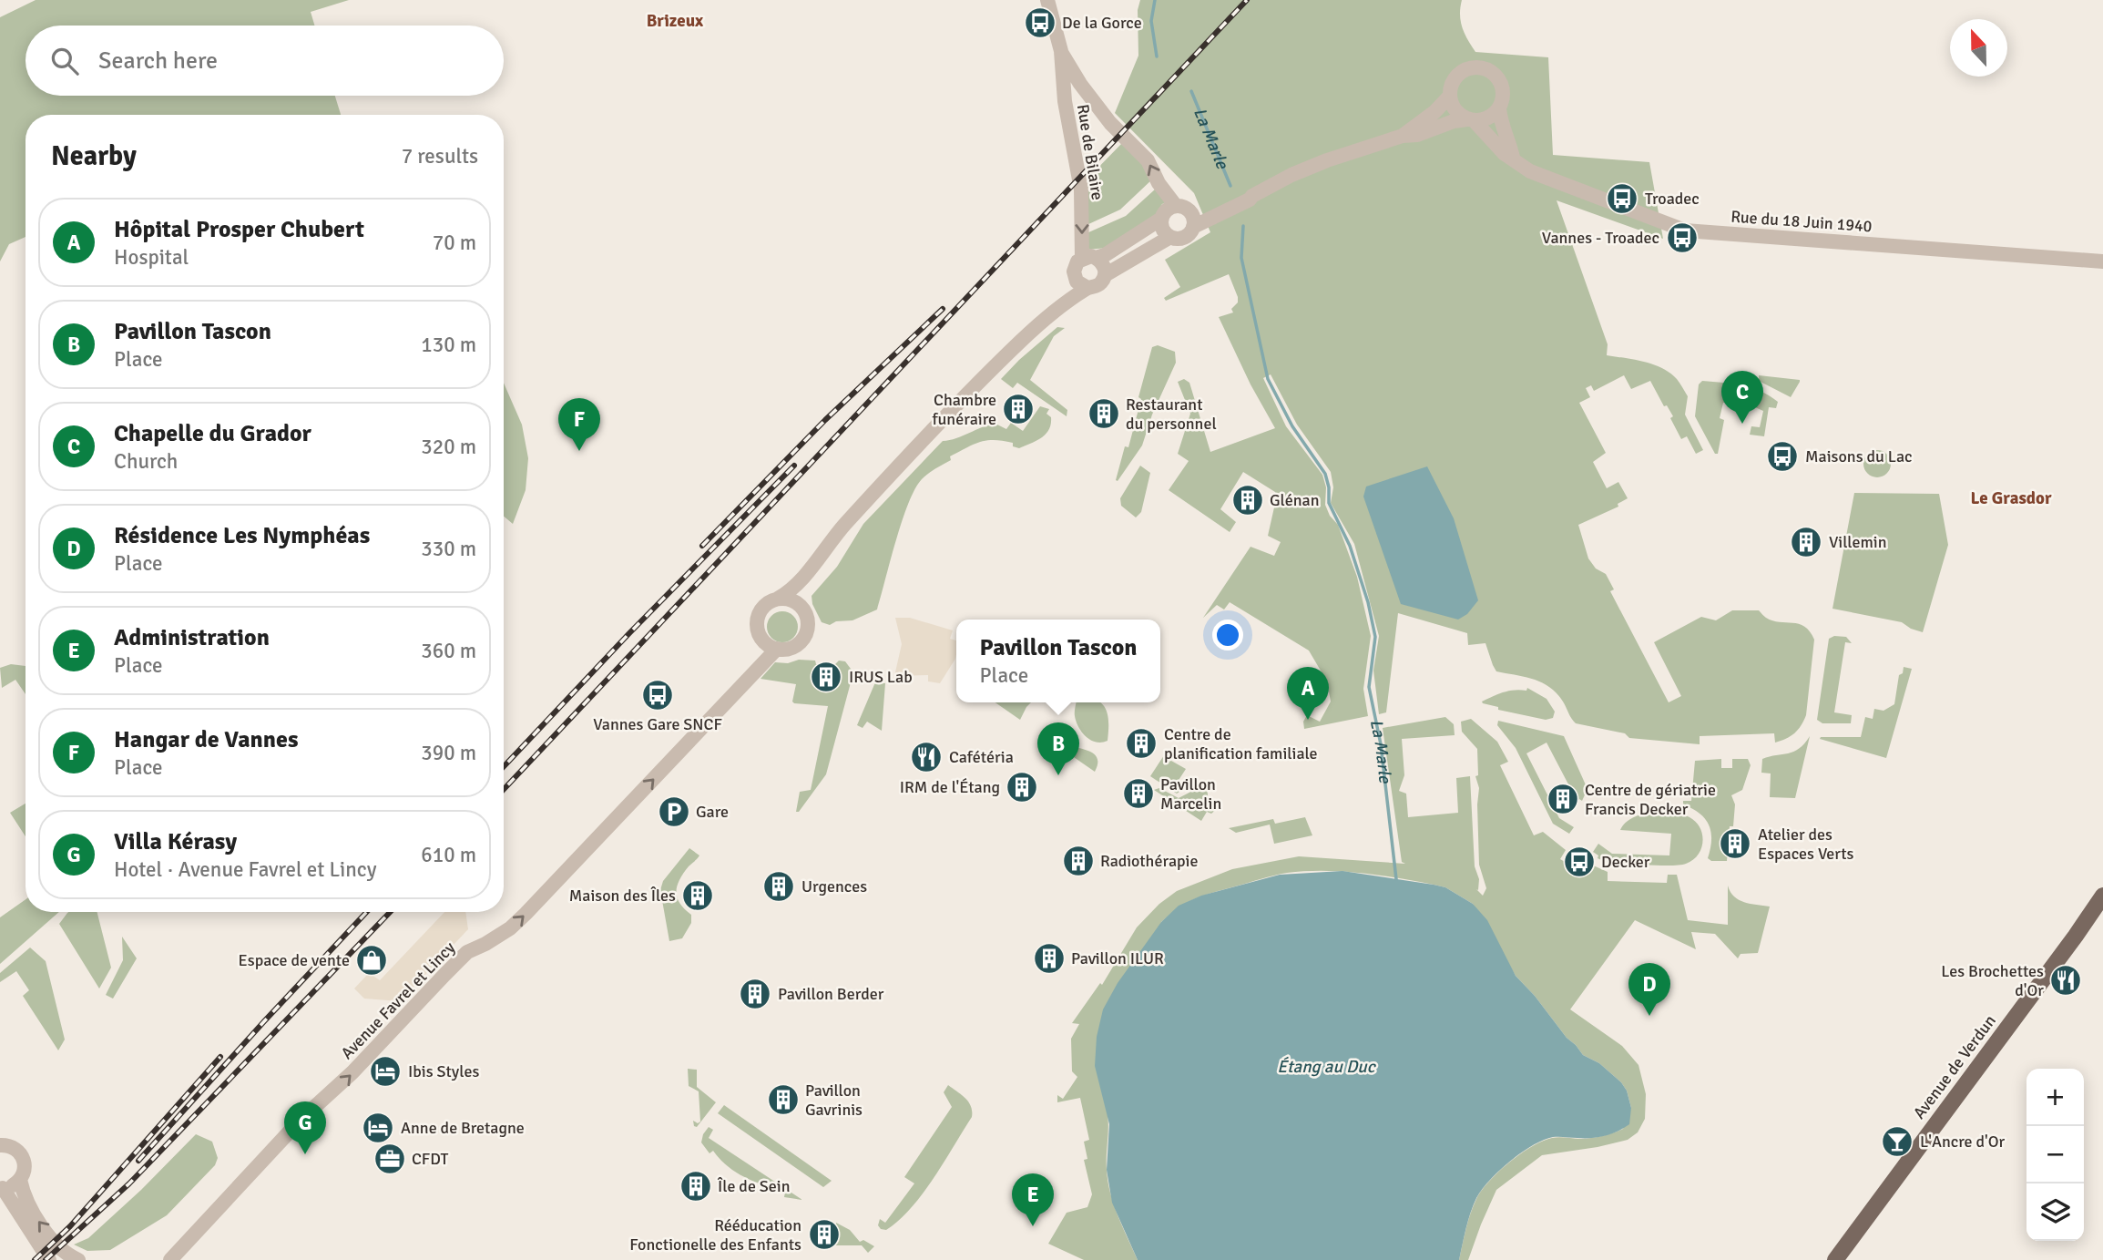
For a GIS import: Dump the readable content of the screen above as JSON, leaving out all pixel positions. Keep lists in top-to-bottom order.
{
  "streets": {
    "main road": ["Avenue de Verdun"],
    "street": ["Rue de Bilaire", "Rue du 18 Juin 1940", "Avenue Favrel et Lincy"]
  },
  "one_way": ["Avenue Favrel et Lincy"],
  "districts": ["Brizeux", "Le Grasdor"],
  "water": ["La Marle", "Étang au Duc"],
  "places": {
    "bus stop": [
      "De la Gorce",
      "Troadec",
      "Vannes - Troadec",
      "Maisons du Lac",
      "Vannes Gare SNCF",
      "Decker"
    ],
    "building": [
      "Chambre funéraire",
      "Restaurant du personnel",
      "Glénan",
      "Villemin",
      "IRUS Lab",
      "Centre de planification familiale",
      "IRM de l'Étang",
      "Pavillon Marcelin",
      "Centre de gériatrie Francis Decker",
      "Atelier des Espaces Verts",
      "Radiothérapie",
      "Urgences",
      "Maison des Îles",
      "Pavillon ILUR",
      "Pavillon Berder",
      "Pavillon Gavrinis",
      "Île de Sein",
      "Rééducation Fonctionelle des Enfants"
    ],
    "restaurant": ["Cafétéria", "Les Brochettes d'Or"],
    "parking": ["Gare"],
    "shop": ["Espace de vente"],
    "hotel": ["Ibis Styles", "Anne de Bretagne"],
    "bar": ["L'Ancre d'Or"],
    "office": ["CFDT"]
  },
  "north": "top",
  "page": {
    "search": "Search here",
    "heading": ["Nearby", "7 results"],
    "list": [
      {
        "mark": "A",
        "name": "Hôpital Prosper Chubert",
        "note": "Hospital",
        "value": "70 m"
      },
      {
        "mark": "B",
        "name": "Pavillon Tascon",
        "note": "Place",
        "value": "130 m"
      },
      {
        "mark": "C",
        "name": "Chapelle du Grador",
        "note": "Church",
        "value": "320 m"
      },
      {
        "mark": "D",
        "name": "Résidence Les Nymphéas",
        "note": "Place",
        "value": "330 m"
      },
      {
        "mark": "E",
        "name": "Administration",
        "note": "Place",
        "value": "360 m"
      },
      {
        "mark": "F",
        "name": "Hangar de Vannes",
        "note": "Place",
        "value": "390 m"
      },
      {
        "mark": "G",
        "name": "Villa Kérasy",
        "note": "Hotel · Avenue Favrel et Lincy",
        "value": "610 m"
      }
    ],
    "pins": [
      "C",
      "F",
      "A",
      "B",
      "D",
      "G",
      "E"
    ],
    "popup": ["Pavillon Tascon", "Place"],
    "map_buttons": ["+", "−"]
  }
}
